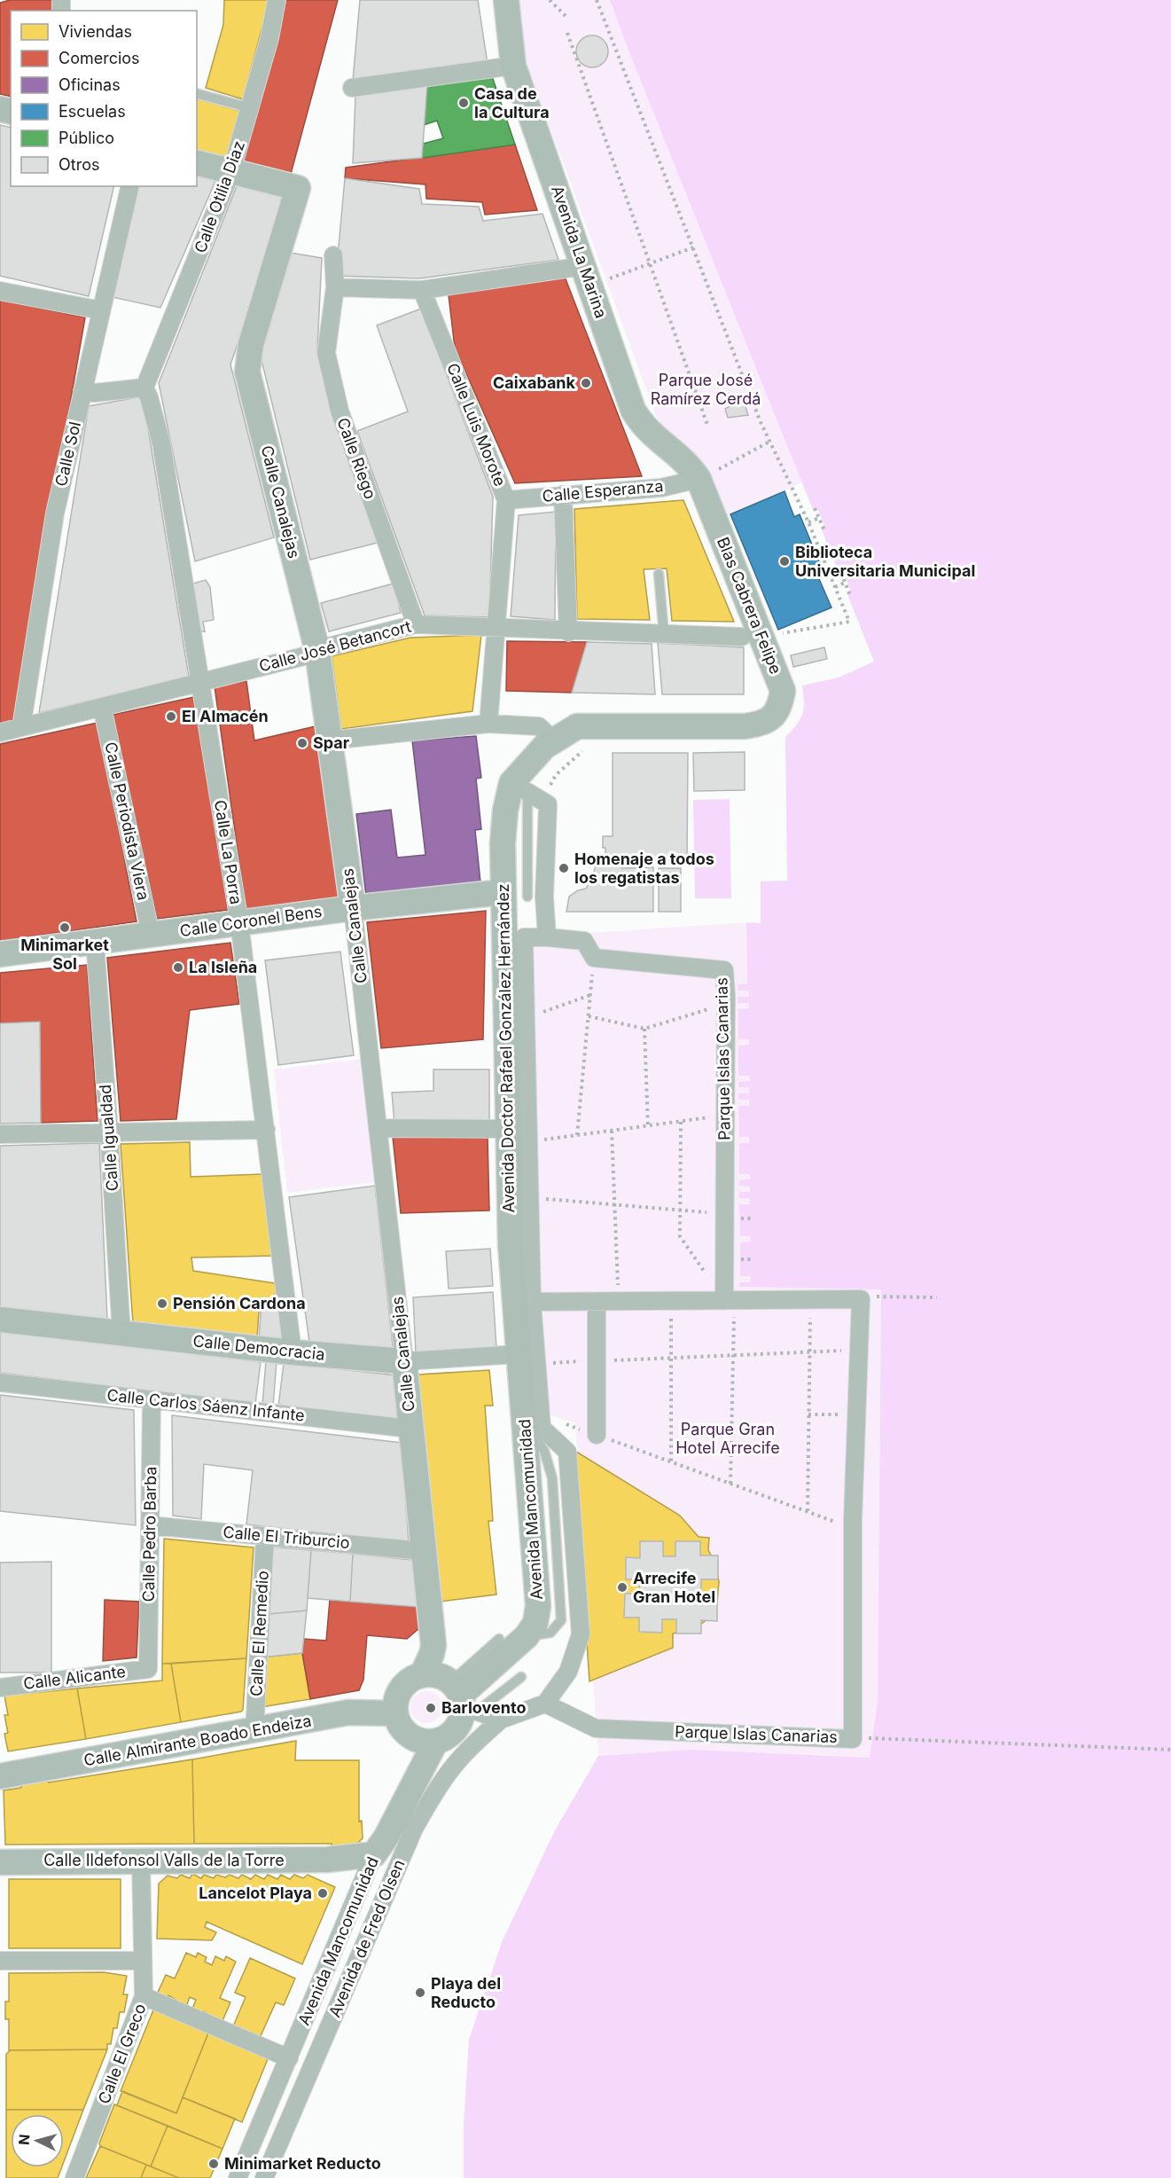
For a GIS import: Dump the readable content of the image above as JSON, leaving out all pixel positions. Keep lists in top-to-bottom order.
{
  "streets": {
    "main road": [
      "Avenida La Marina",
      "Calle Canalejas",
      "Blas Cabrera Felipe",
      "Calle Coronel Bens",
      "Avenida Doctor Rafael González Hernández",
      "Calle Democracia",
      "Avenida Mancomunidad",
      "Calle Almirante Boado Endeiza",
      "Calle Ildefonsol Valls de la Torre"
    ],
    "street": [
      "Calle Otilia Diaz",
      "Calle Luis Morote",
      "Calle Sol",
      "Calle Riego",
      "Calle Esperanza",
      "Calle José Betancort",
      "Calle Periodista Viera",
      "Calle La Porra",
      "Parque Islas Canarias",
      "Calle Igualdad",
      "Calle Carlos Sáenz Infante",
      "Calle Pedro Barba",
      "Calle El Triburcio",
      "Calle El Remedio",
      "Calle Alicante",
      "Avenida de Fred Olsen",
      "Calle El Greco"
    ]
  },
  "crossings": [
    ["Calle Otilia Diaz", "Calle Canalejas"],
    ["Calle Otilia Diaz", "Calle La Porra"],
    ["Avenida La Marina", "Calle Esperanza"],
    ["Avenida La Marina", "Blas Cabrera Felipe"],
    ["Calle Luis Morote", "Calle Esperanza"],
    ["Calle Luis Morote", "Calle José Betancort"],
    ["Calle Sol", "Calle José Betancort"],
    ["Calle Riego", "Calle José Betancort"],
    ["Calle Esperanza", "Blas Cabrera Felipe"],
    ["Calle Canalejas", "Calle José Betancort"],
    ["Calle Canalejas", "Calle Coronel Bens"],
    ["Calle Canalejas", "Calle Democracia"],
    ["Calle Canalejas", "Calle Carlos Sáenz Infante"],
    ["Calle Canalejas", "Avenida Mancomunidad"],
    ["Calle Canalejas", "Calle El Triburcio"],
    ["Calle Canalejas", "Calle Almirante Boado Endeiza"],
    ["Blas Cabrera Felipe", "Calle José Betancort"],
    ["Blas Cabrera Felipe", "Avenida Doctor Rafael González Hernández"],
    ["Calle José Betancort", "Calle Periodista Viera"],
    ["Calle José Betancort", "Calle La Porra"],
    ["Calle Periodista Viera", "Calle Coronel Bens"],
    ["Calle La Porra", "Calle Coronel Bens"],
    ["Calle La Porra", "Calle Democracia"],
    ["Calle Coronel Bens", "Avenida Doctor Rafael González Hernández"],
    ["Calle Coronel Bens", "Calle Igualdad"],
    ["Avenida Doctor Rafael González Hernández", "Calle Democracia"],
    ["Avenida Doctor Rafael González Hernández", "Avenida Mancomunidad"],
    ["Calle Igualdad", "Calle Democracia"],
    ["Calle Democracia", "Avenida Mancomunidad"],
    ["Calle Carlos Sáenz Infante", "Calle Pedro Barba"],
    ["Avenida Mancomunidad", "Calle Almirante Boado Endeiza"],
    ["Avenida Mancomunidad", "Calle Ildefonsol Valls de la Torre"],
    ["Calle Pedro Barba", "Calle El Triburcio"],
    ["Calle Pedro Barba", "Calle Alicante"],
    ["Calle El Triburcio", "Calle El Remedio"],
    ["Calle El Remedio", "Calle Almirante Boado Endeiza"],
    ["Calle Ildefonsol Valls de la Torre", "Calle El Greco"]
  ],
  "parks": ["Parque José Ramírez Cerdá", "Parque Gran Hotel Arrecife"],
  "places": [
    "Casa de la Cultura",
    "Caixabank",
    "Biblioteca Universitaria Municipal",
    "El Almacén",
    "Spar",
    "Homenaje a todos los regatistas",
    "Minimarket Sol",
    "La Isleña",
    "Pensión Cardona",
    "Arrecife Gran Hotel",
    "Barlovento",
    "Lancelot Playa",
    "Playa del Reducto",
    "Minimarket Reducto"
  ],
  "legend": [
    "Viviendas",
    "Comercios",
    "Oficinas",
    "Escuelas",
    "Público",
    "Otros"
  ],
  "north": "left"
}
